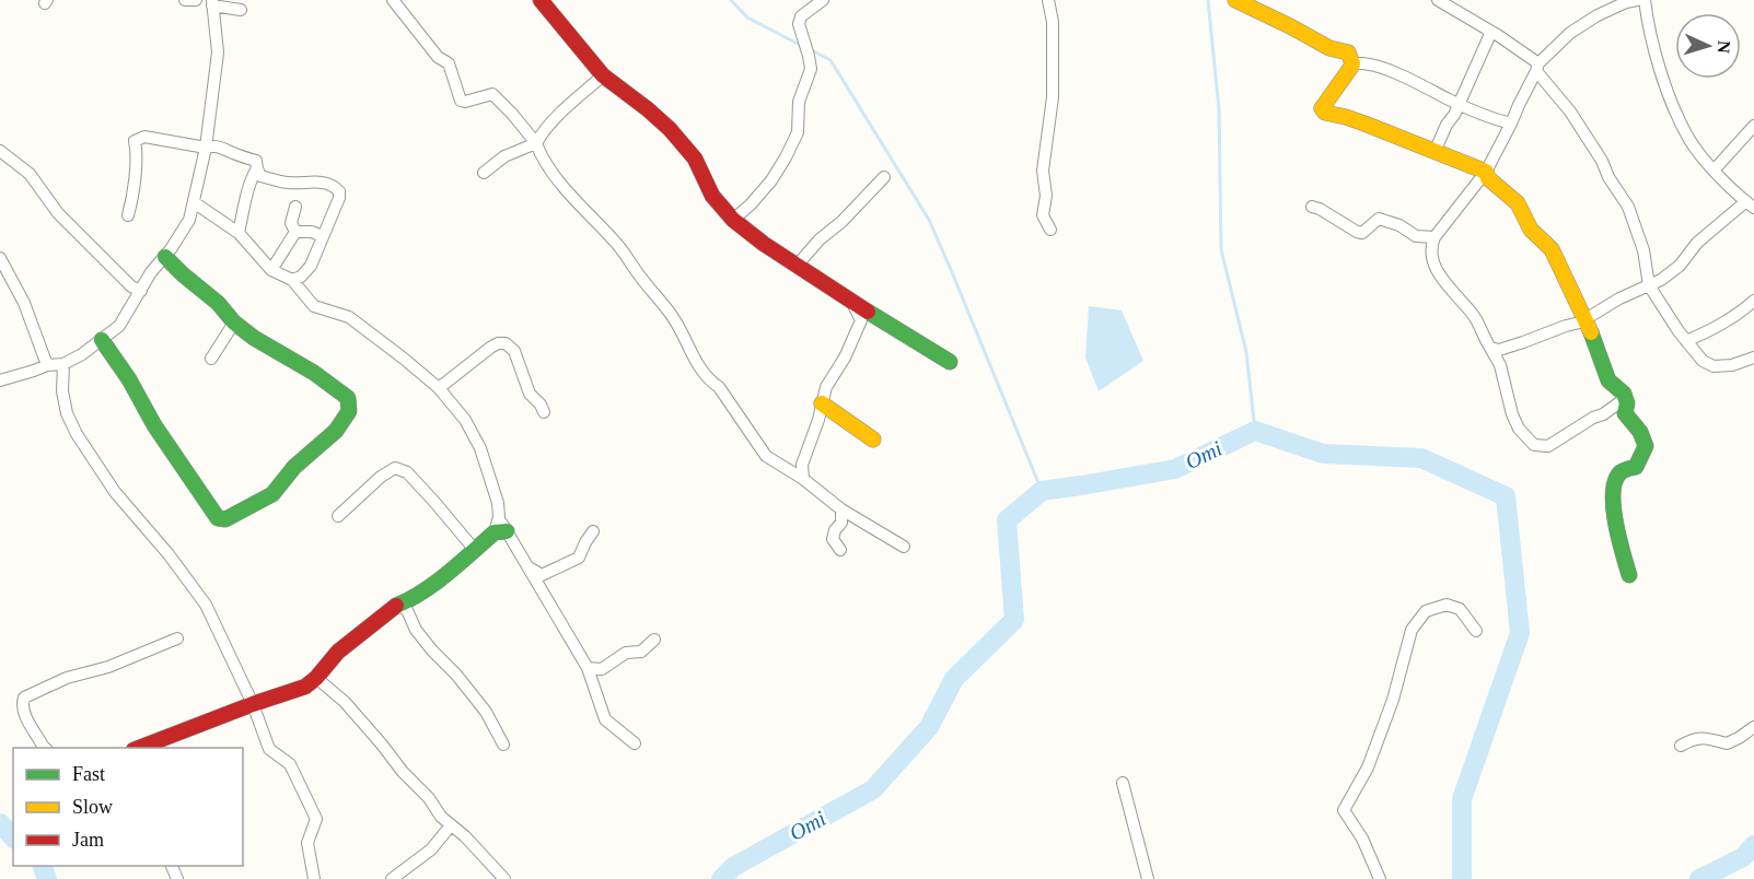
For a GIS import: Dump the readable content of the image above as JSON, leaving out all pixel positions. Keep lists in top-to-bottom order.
{
  "water": ["Omi"],
  "legend": ["Fast", "Slow", "Jam"],
  "north": "right"
}
